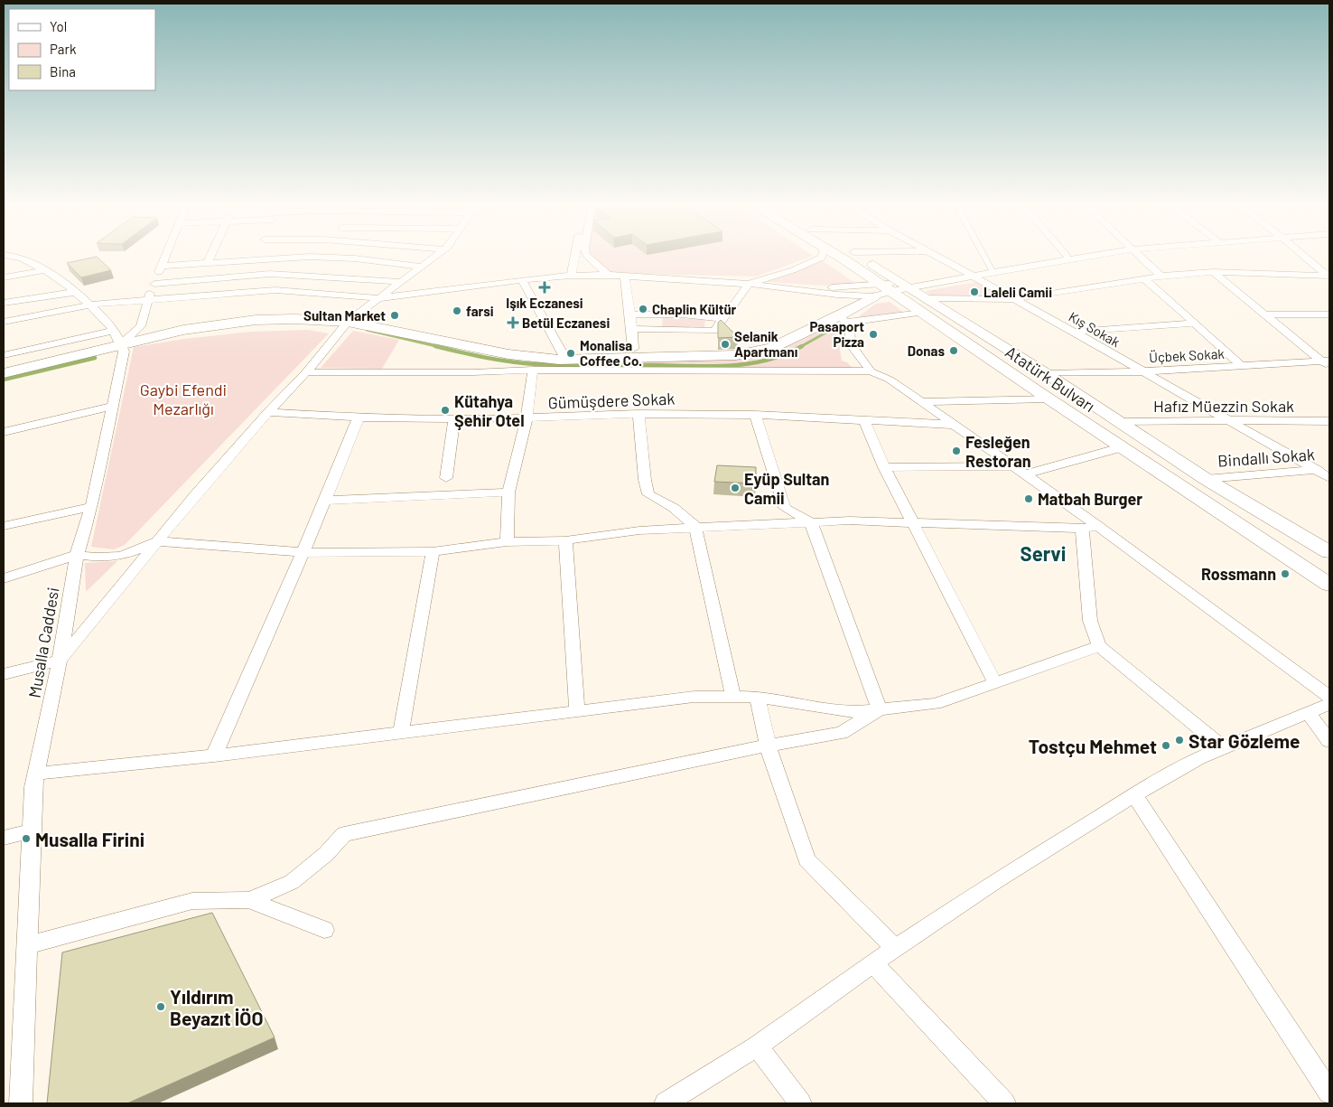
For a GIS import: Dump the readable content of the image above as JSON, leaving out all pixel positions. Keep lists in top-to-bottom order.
{
  "streets": {
    "main road": ["Atatürk Bulvarı"],
    "street": [
      "Kış Sokak",
      "Üçbek Sokak",
      "Gümüşdere Sokak",
      "Hafız Müezzin Sokak",
      "Bindallı Sokak",
      "Musalla Caddesi"
    ]
  },
  "crossings": [
    ["Kış Sokak", "Üçbek Sokak"],
    ["Kış Sokak", "Hafız Müezzin Sokak"],
    ["Kış Sokak", "Bindallı Sokak"],
    ["Üçbek Sokak", "Atatürk Bulvarı"],
    ["Atatürk Bulvarı", "Hafız Müezzin Sokak"],
    ["Atatürk Bulvarı", "Bindallı Sokak"]
  ],
  "districts": ["Servi"],
  "parks": ["Gaybi Efendi Mezarlığı"],
  "places": {
    "health": ["Işık Eczanesi", "Betül Eczanesi"],
    "other": [
      "Laleli Camii",
      "Chaplin Kültür",
      "farsi",
      "Sultan Market",
      "Pasaport Pizza",
      "Selanik Apartmanı",
      "Donas",
      "Monalisa Coffee Co.",
      "Kütahya Şehir Otel",
      "Fesleğen Restoran",
      "Eyüp Sultan Camii",
      "Matbah Burger",
      "Rossmann",
      "Star Gözleme",
      "Tostçu Mehmet",
      "Musalla Firini",
      "Yıldırım Beyazıt İÖO"
    ]
  },
  "legend": ["Yol", "Park", "Bina"]
}
